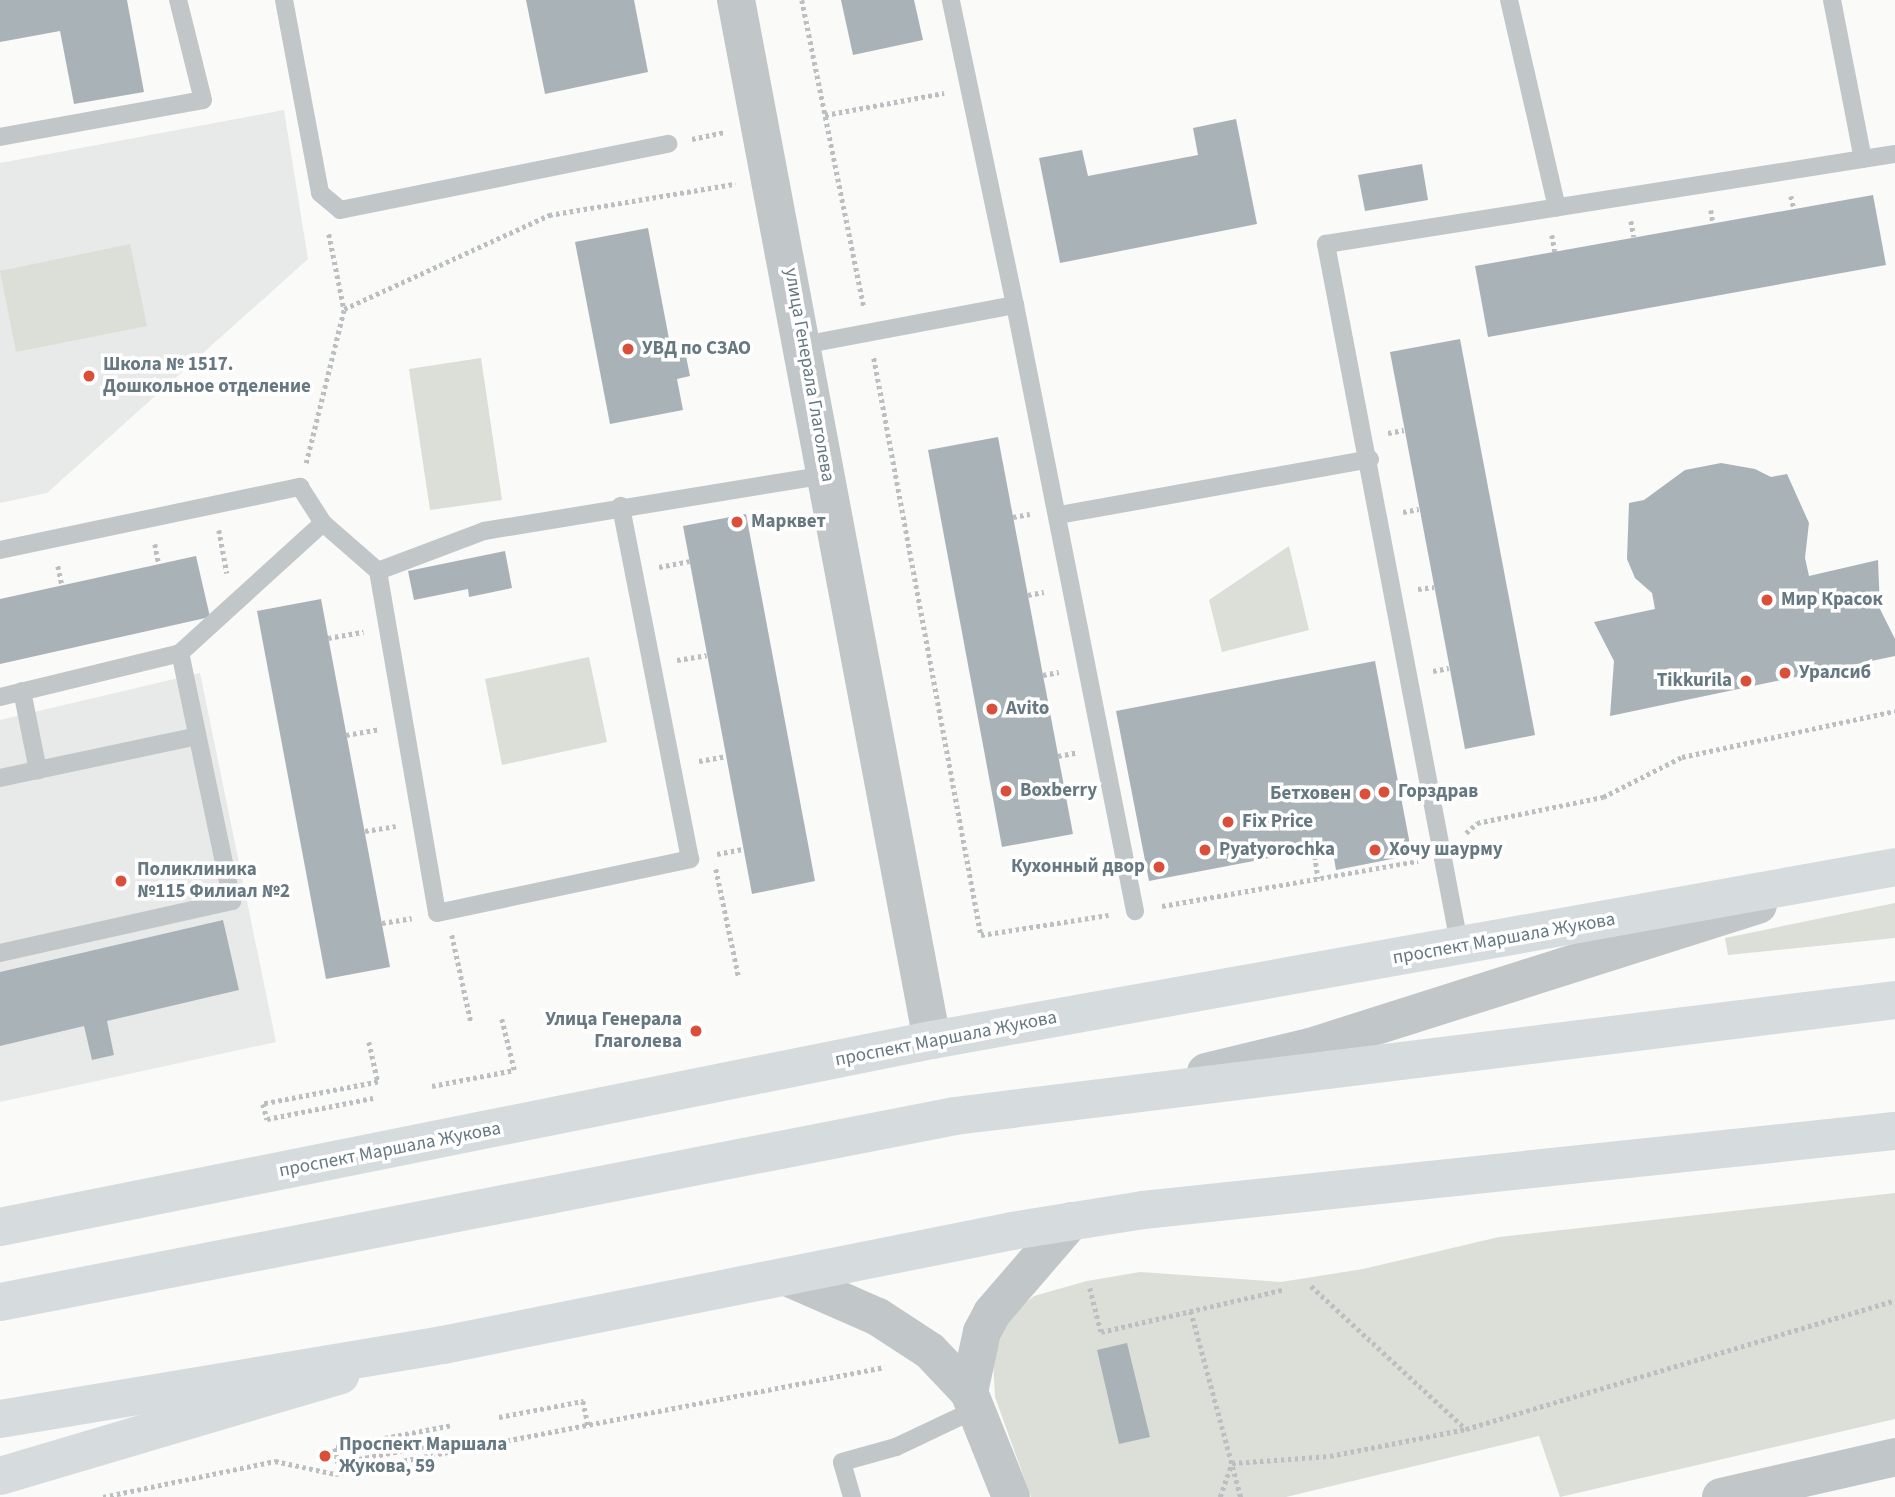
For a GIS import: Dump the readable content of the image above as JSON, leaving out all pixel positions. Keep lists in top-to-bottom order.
{
  "streets": {
    "main road": ["проспект Маршала Жукова"],
    "street": ["улица Генерала Глаголева"]
  },
  "crossings": [
    ["улица Генерала Глаголева", "проспект Маршала Жукова"]
  ],
  "places": [
    "УВД по СЗАО",
    "Школа № 1517. Дошкольное отделение",
    "Марквет",
    "Мир Красок",
    "Уралсиб",
    "Tikkurila",
    "Avito",
    "Boxberry",
    "Горздрав",
    "Бетховен",
    "Fix Price",
    "Pyatyorochka",
    "Хочу шаурму",
    "Кухонный двор",
    "Поликлиника №115 Филиал №2",
    "Улица Генерала Глаголева",
    "Проспект Маршала Жукова, 59"
  ]
}
